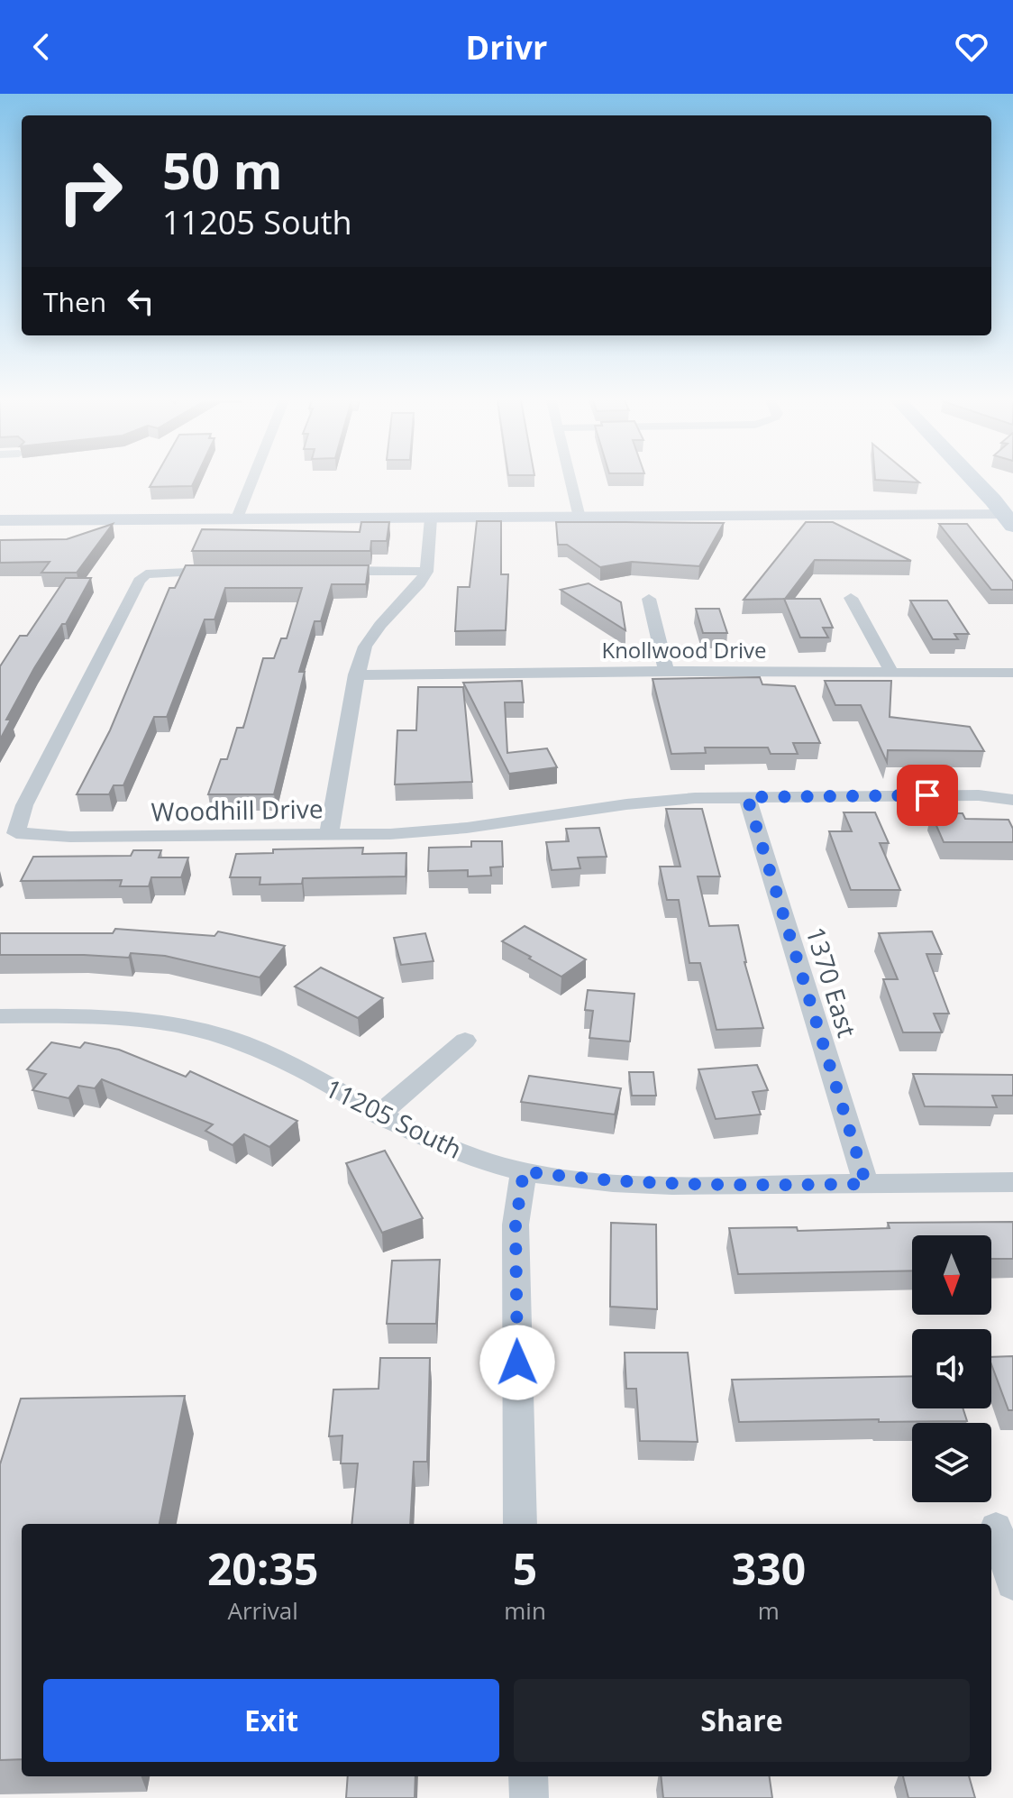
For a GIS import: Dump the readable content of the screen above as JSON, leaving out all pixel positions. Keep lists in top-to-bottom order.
{
  "streets": {
    "street": [
      "Knollwood Drive",
      "Woodhill Drive",
      "1370 East",
      "11205 South"
    ]
  },
  "crossings": [
    ["Woodhill Drive", "1370 East"],
    ["1370 East", "11205 South"]
  ],
  "north": "bottom",
  "page": {
    "header": "Drivr",
    "turn": ["50 m", "11205 South"],
    "then": "Then",
    "eta": [
      "20:35",
      "Arrival",
      "5",
      "min",
      "330",
      "m"
    ],
    "buttons": ["Exit", "Share"]
  }
}
